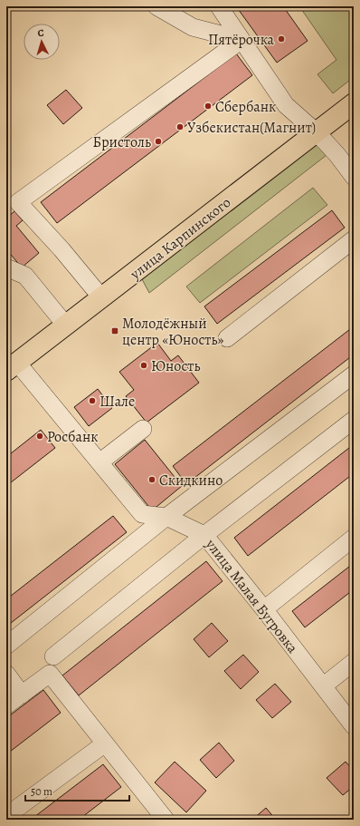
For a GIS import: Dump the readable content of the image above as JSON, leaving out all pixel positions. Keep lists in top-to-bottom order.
{
  "streets": {
    "main road": ["улица Карпинского"],
    "street": ["улица Малая Бугровка"]
  },
  "crossings": [
    ["улица Карпинского", "улица Малая Бугровка"]
  ],
  "places": {
    "other": [
      "Пятёрочка",
      "Сбербанк",
      "Узбекистан(Магнит)",
      "Бристоль",
      "Юность",
      "Шале",
      "Росбанк",
      "Скидкино"
    ],
    "transit": ["Молодёжный центр «Юность»"]
  },
  "scale_bar": "50 m",
  "north": "top"
}
